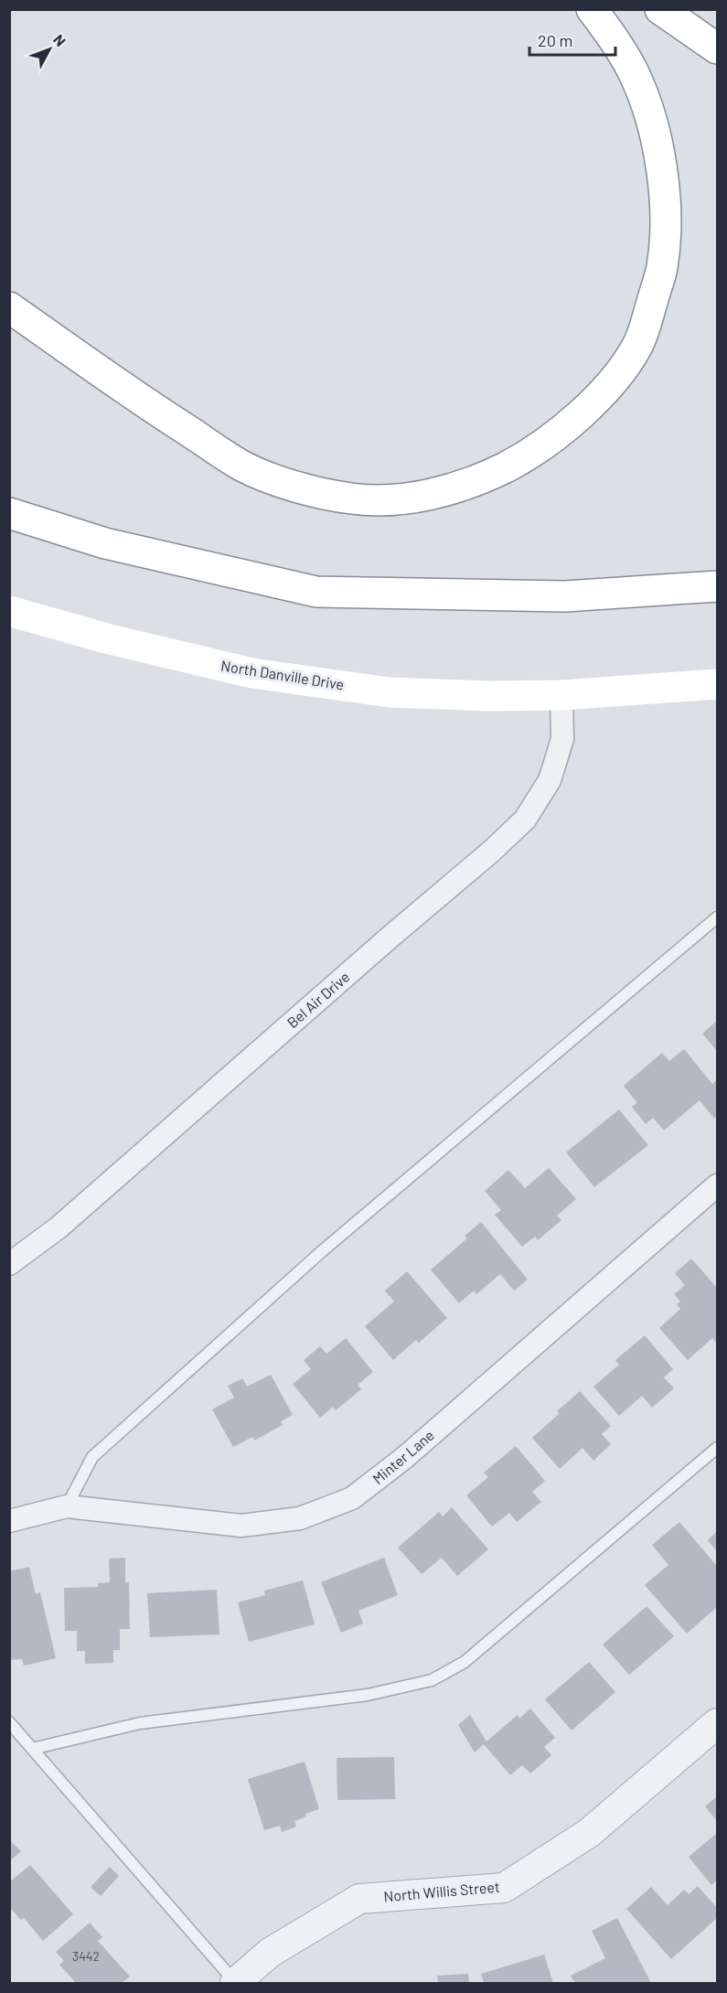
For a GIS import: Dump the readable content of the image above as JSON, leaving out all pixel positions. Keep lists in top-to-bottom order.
{
  "streets": {
    "main road": ["North Danville Drive"],
    "street": ["Bel Air Drive", "Minter Lane", "North Willis Street"]
  },
  "crossings": [
    ["North Danville Drive", "Bel Air Drive"]
  ],
  "house_numbers": ["3442"],
  "scale_bar": "20 m",
  "north": "top right"
}
